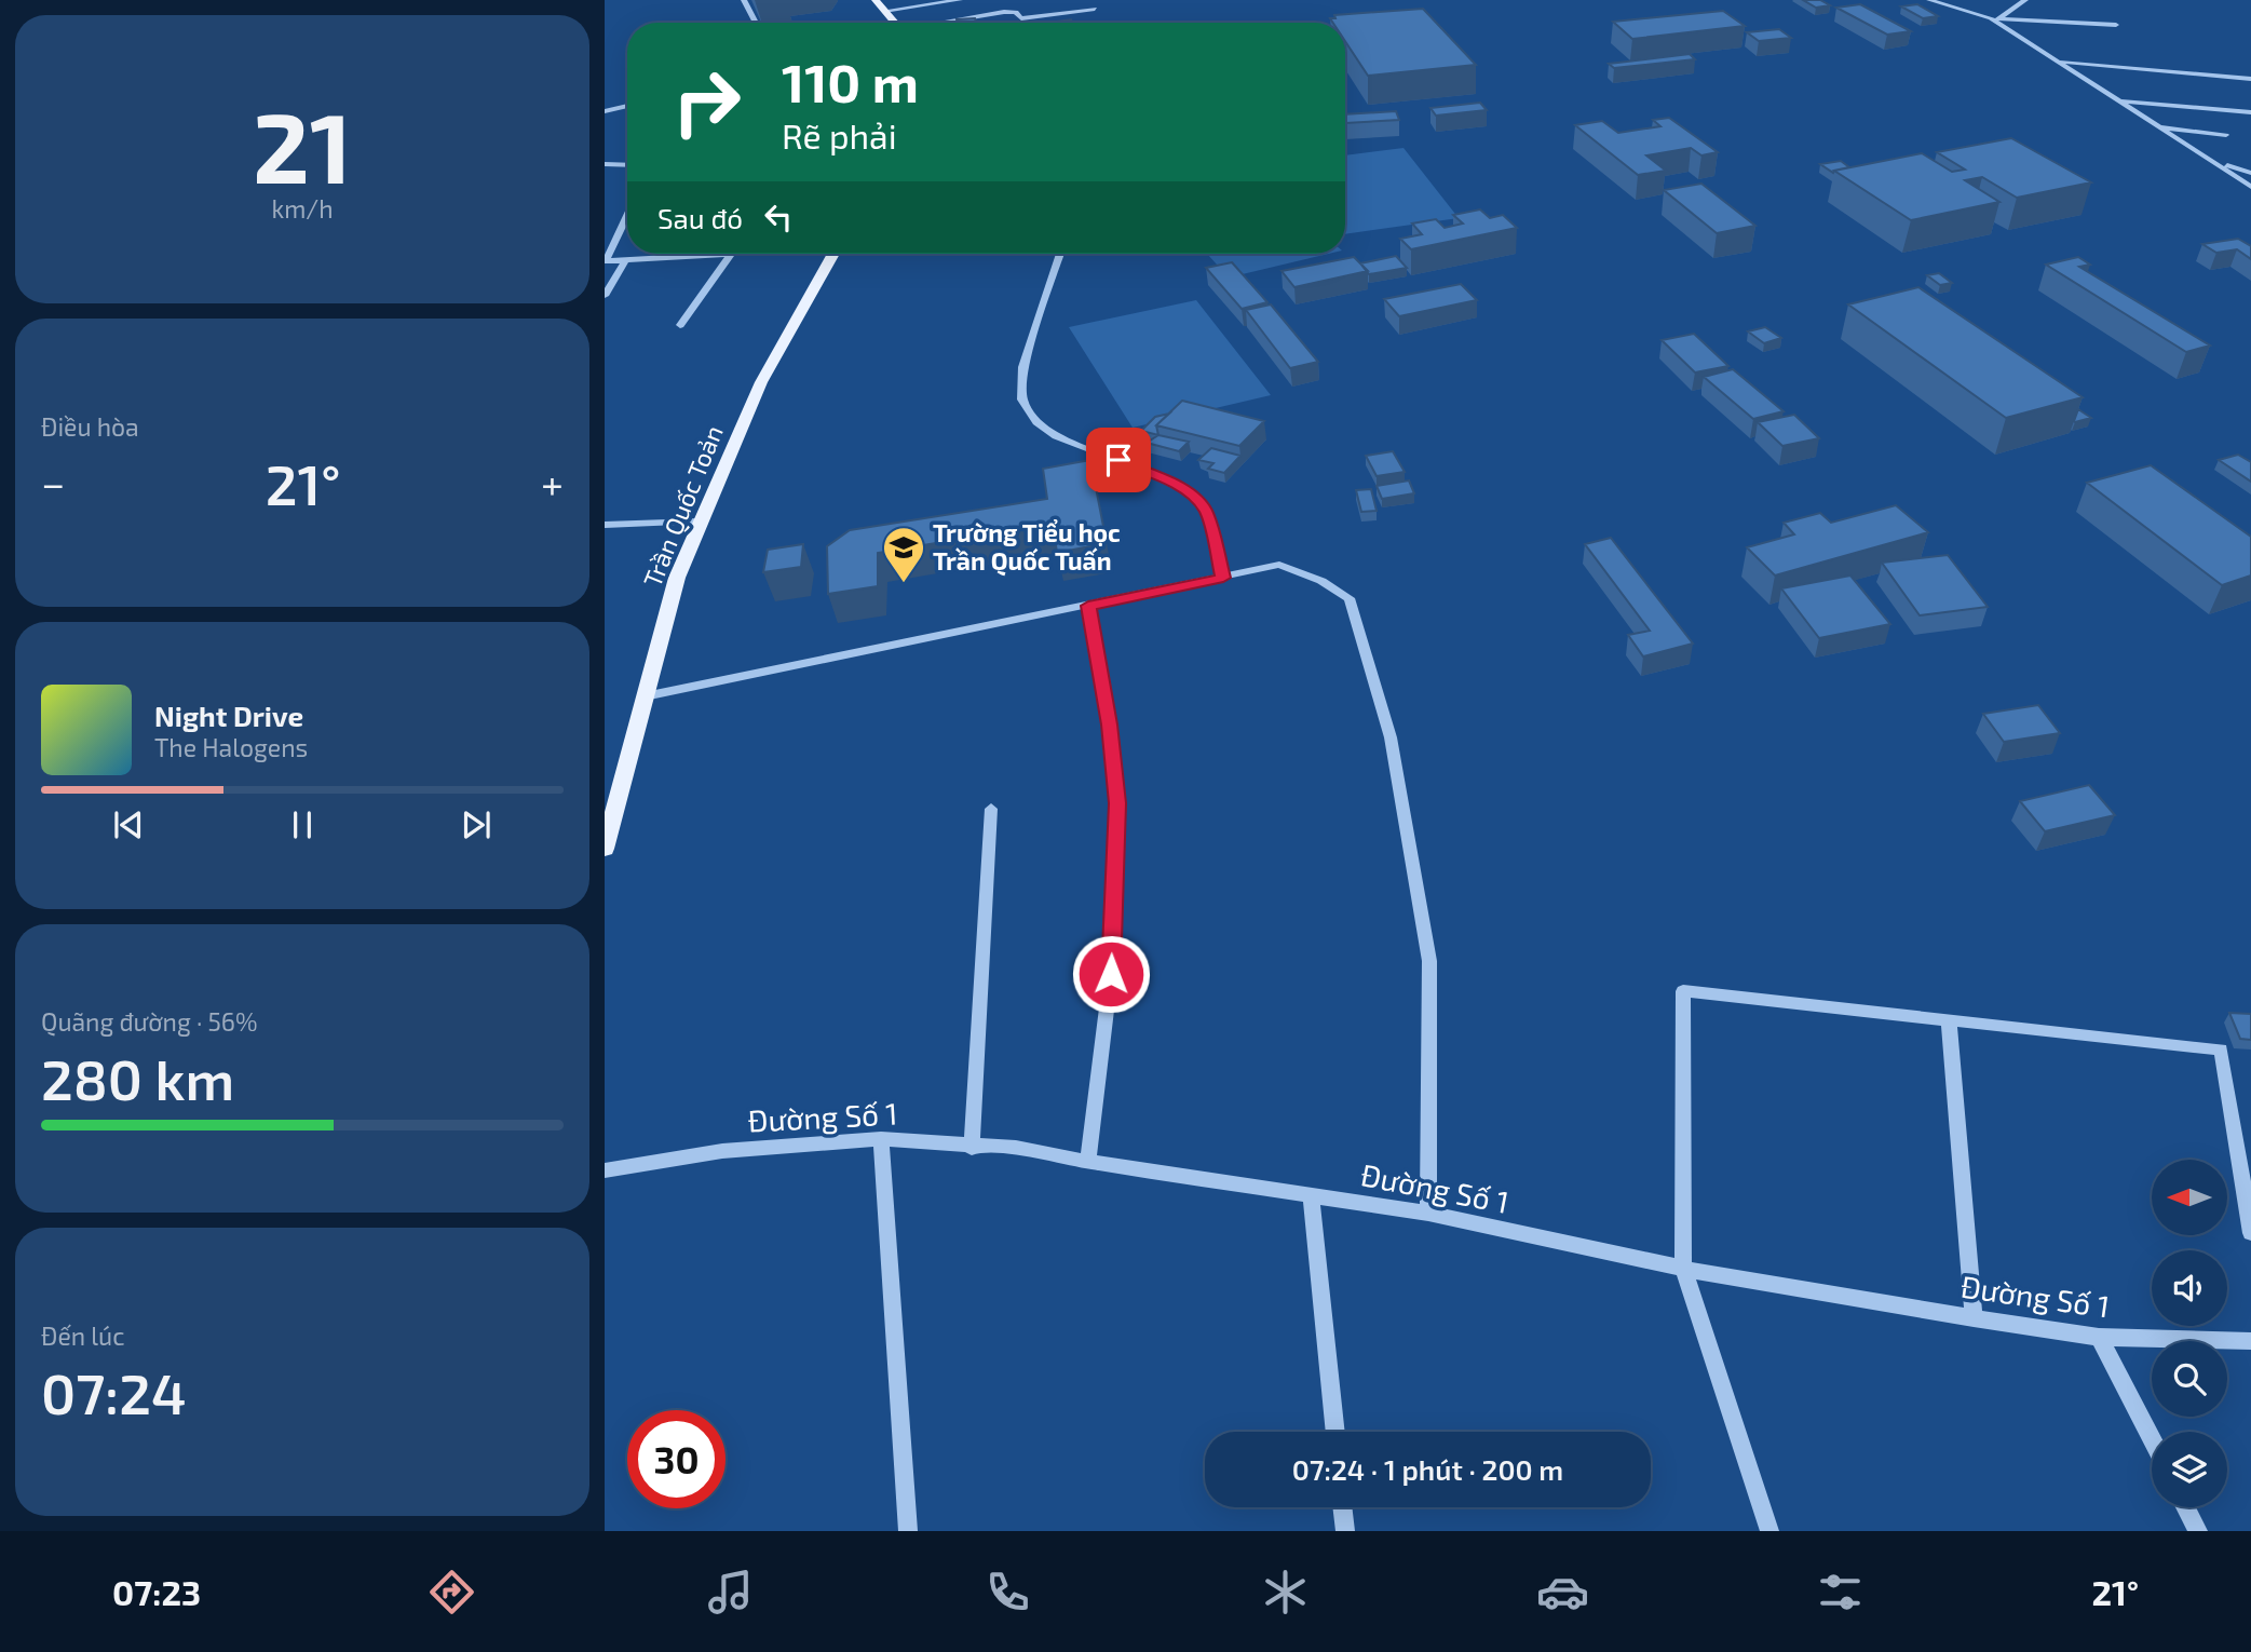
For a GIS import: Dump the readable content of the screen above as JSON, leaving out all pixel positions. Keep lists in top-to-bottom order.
{
  "streets": {
    "main road": ["Trần Quốc Toản"],
    "street": ["Đường Số 1"]
  },
  "places": {
    "school or university": ["Trường Tiểu học Trần Quốc Tuấn"]
  },
  "north": "left",
  "page": {
    "tile": [
      ["21", "km/h"],
      "Điều hòa",
      ["Quãng đường · 56%", "280 km"],
      ["Đến lúc", "07:24"]
    ],
    "turn": ["110 m", "Rẽ phải"],
    "then": "Sau đó",
    "heat": ["−", "21°", "+"],
    "song": ["Night Drive", "The Halogens"],
    "limit": "30",
    "trip": "07:24 · 1 phút · 200 m",
    "tabs": ["07:23", "21°"]
  }
}
